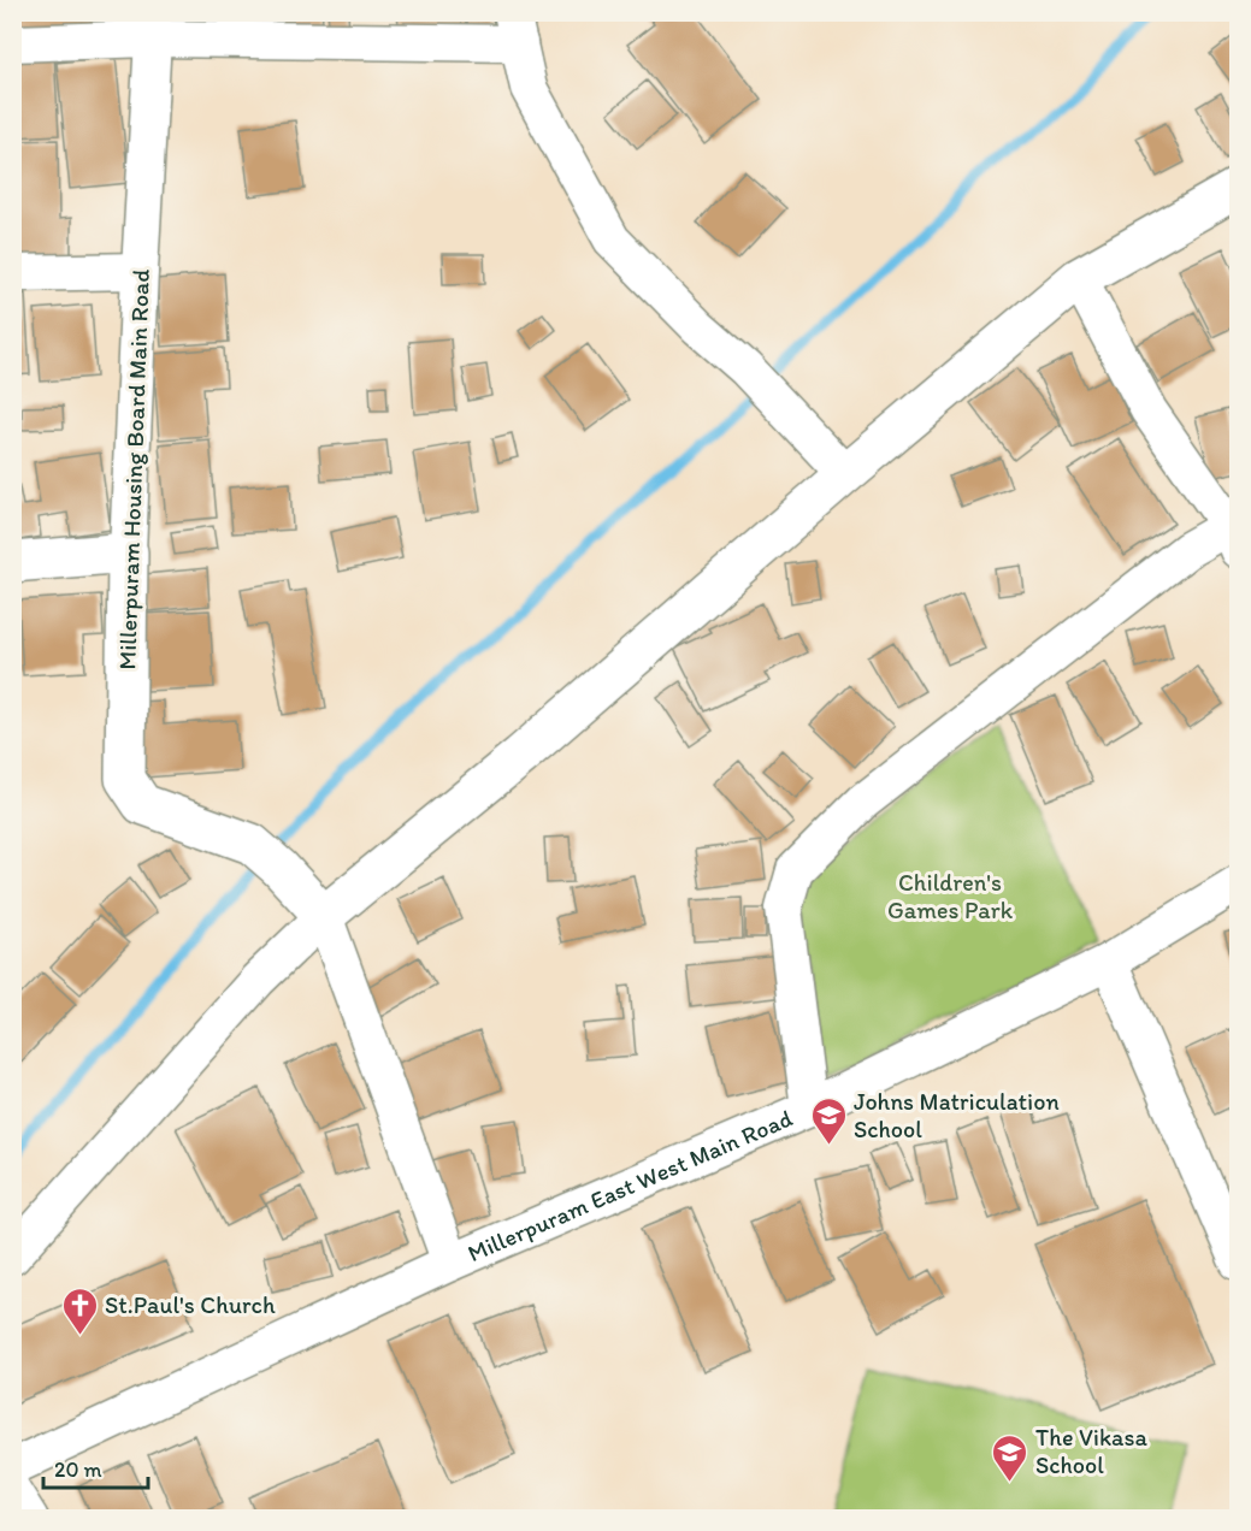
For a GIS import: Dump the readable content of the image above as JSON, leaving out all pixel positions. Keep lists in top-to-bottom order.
{
  "streets": {
    "street": ["Millerpuram Housing Board Main Road", "Millerpuram East West Main Road"]
  },
  "parks": ["Children's Games Park"],
  "places": {
    "school or university": ["Johns Matriculation School", "The Vikasa School"],
    "church": ["St.Paul's Church"]
  },
  "scale_bar": "20 m"
}
